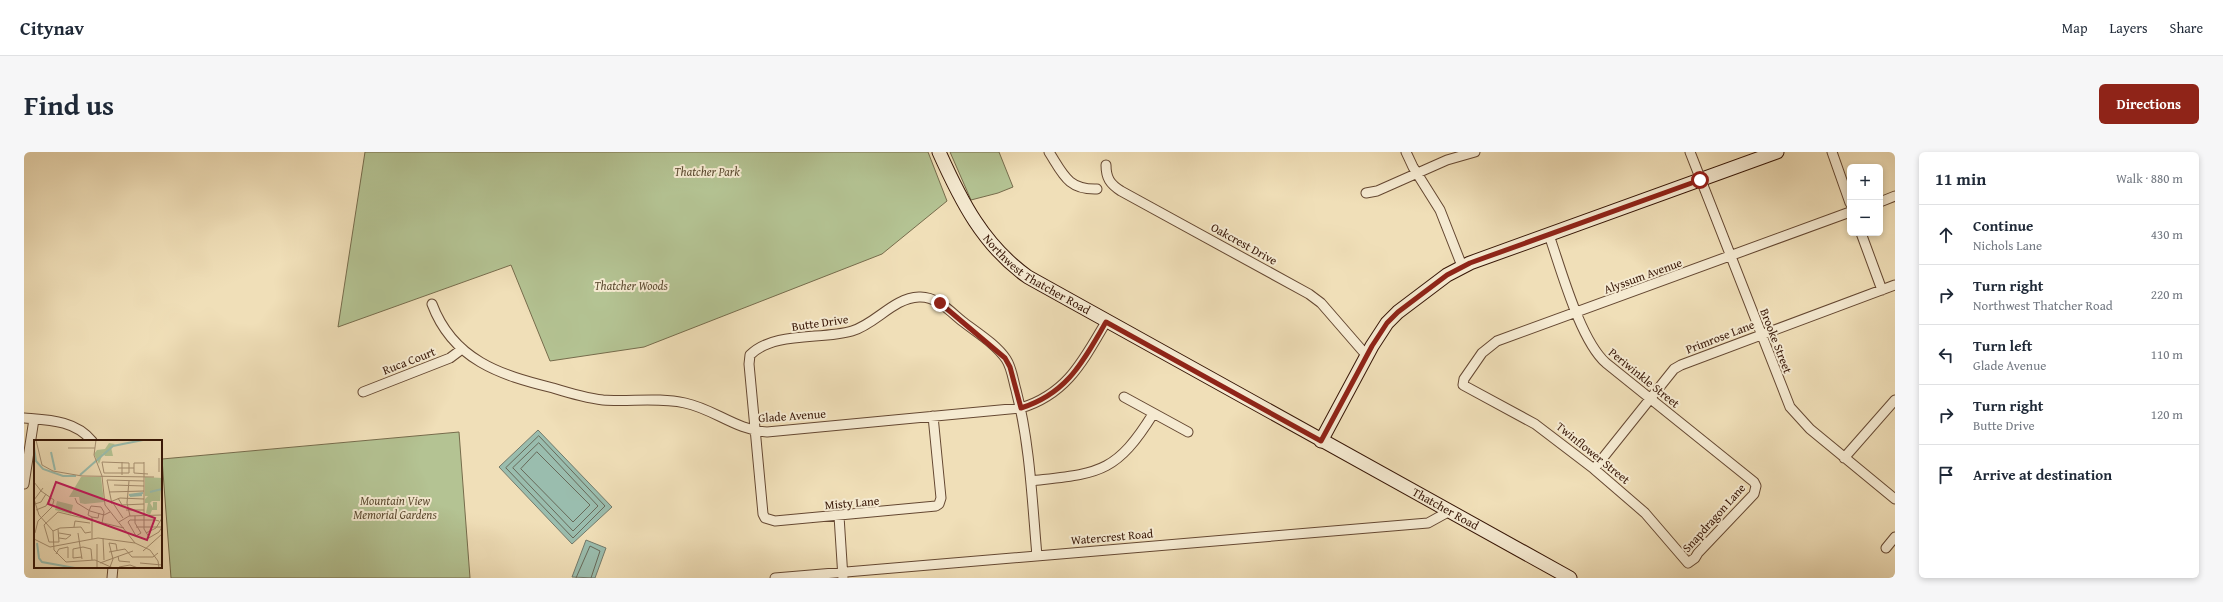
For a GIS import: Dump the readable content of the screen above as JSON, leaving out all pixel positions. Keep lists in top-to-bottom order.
{
  "streets": {
    "street": [
      "Oakcrest Drive",
      "Northwest Thatcher Road",
      "Alyssum Avenue",
      "Butte Drive",
      "Primrose Lane",
      "Brooke Street",
      "Ruca Court",
      "Periwinkle Street",
      "Glade Avenue",
      "Twinflower Street",
      "Misty Lane",
      "Thatcher Road",
      "Snapdragon Lane",
      "Watercrest Road"
    ]
  },
  "crossings": [
    ["Northwest Thatcher Road", "Glade Avenue"],
    ["Northwest Thatcher Road", "Thatcher Road"],
    ["Alyssum Avenue", "Brooke Street"],
    ["Alyssum Avenue", "Periwinkle Street"],
    ["Alyssum Avenue", "Twinflower Street"],
    ["Butte Drive", "Glade Avenue"],
    ["Butte Drive", "Misty Lane"],
    ["Butte Drive", "Watercrest Road"],
    ["Primrose Lane", "Brooke Street"],
    ["Primrose Lane", "Periwinkle Street"],
    ["Primrose Lane", "Twinflower Street"],
    ["Ruca Court", "Glade Avenue"],
    ["Periwinkle Street", "Snapdragon Lane"],
    ["Glade Avenue", "Misty Lane"],
    ["Twinflower Street", "Snapdragon Lane"],
    ["Thatcher Road", "Watercrest Road"]
  ],
  "parks": ["Thatcher Park", "Thatcher Woods", "Mountain View Memorial Gardens"],
  "page": {
    "header": "Citynav",
    "nav": ["Map", "Layers", "Share"],
    "title": "Find us",
    "buttons": "Directions",
    "heading": ["11 min", "Walk · 880 m"],
    "map_buttons": ["+", "−"],
    "list": [
      ["Continue", "Nichols Lane", "430 m"],
      ["Turn right", "Northwest Thatcher Road", "220 m"],
      ["Turn left", "Glade Avenue", "110 m"],
      ["Turn right", "Butte Drive", "120 m"],
      "Arrive at destination"
    ]
  }
}
